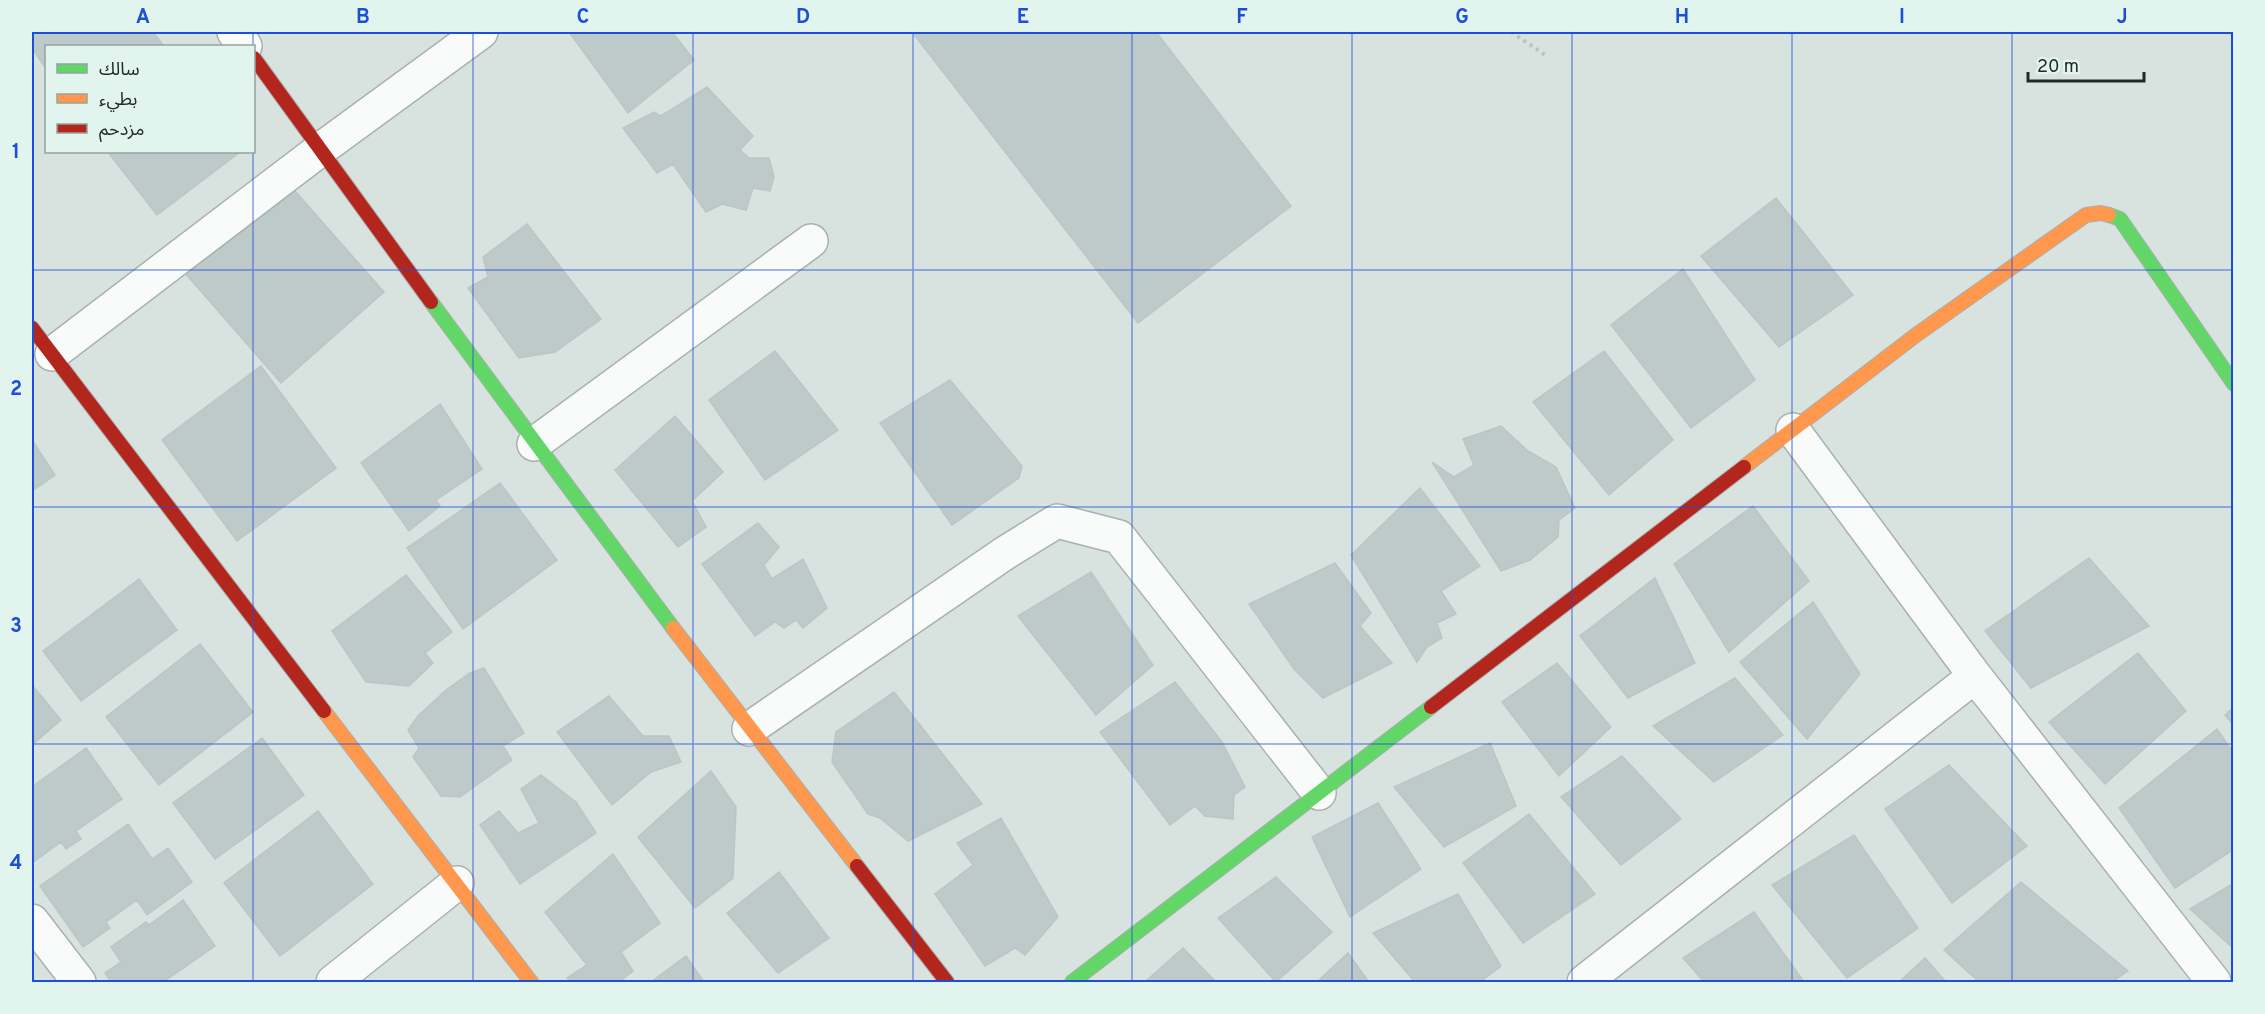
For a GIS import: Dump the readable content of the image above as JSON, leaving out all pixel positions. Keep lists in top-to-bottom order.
{
  "legend": ["سالك", "بطيء", "مزدحم"],
  "scale_bar": "20 m",
  "grid": {
    "columns": [
      "A",
      "B",
      "C",
      "D",
      "E",
      "F",
      "G",
      "H",
      "I",
      "J"
    ],
    "rows": [
      "1",
      "2",
      "3",
      "4"
    ]
  }
}
